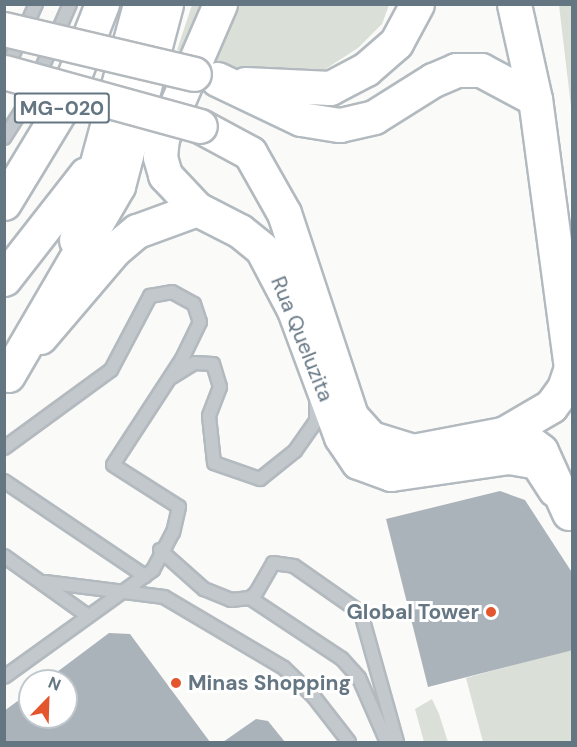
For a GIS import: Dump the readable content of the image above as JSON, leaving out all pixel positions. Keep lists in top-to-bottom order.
{
  "streets": {
    "main road": ["MG-020", "Rua Queluzita"]
  },
  "places": ["Global Tower", "Minas Shopping"],
  "north": "top right"
}
